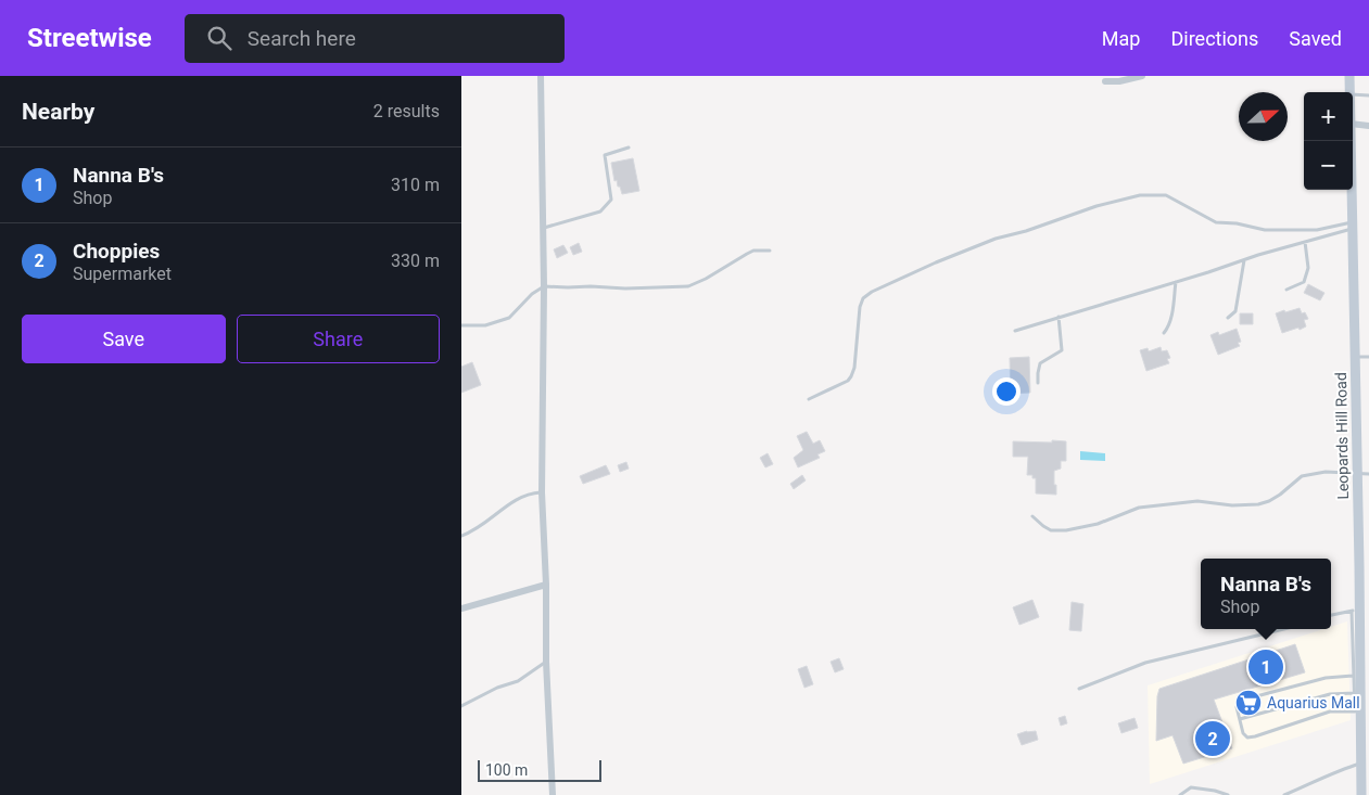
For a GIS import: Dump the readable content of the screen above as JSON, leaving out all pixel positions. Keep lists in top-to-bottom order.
{
  "streets": {
    "main road": ["Leopards Hill Road"]
  },
  "places": {
    "supermarket": ["Aquarius Mall"]
  },
  "scale_bar": "100 m",
  "north": "right",
  "page": {
    "header": "Streetwise",
    "search": "Search here",
    "nav": ["Map", "Directions", "Saved"],
    "heading": ["Nearby", "2 results"],
    "map_buttons": ["+", "−"],
    "list": [
      {
        "mark": "1",
        "name": "Nanna B's",
        "note": "Shop",
        "value": "310 m"
      },
      {
        "mark": "2",
        "name": "Choppies",
        "note": "Supermarket",
        "value": "330 m"
      }
    ],
    "buttons": ["Save", "Share"],
    "popup": ["Nanna B's", "Shop"],
    "pins": ["1", "2"],
    "scale": "100 m"
  }
}
